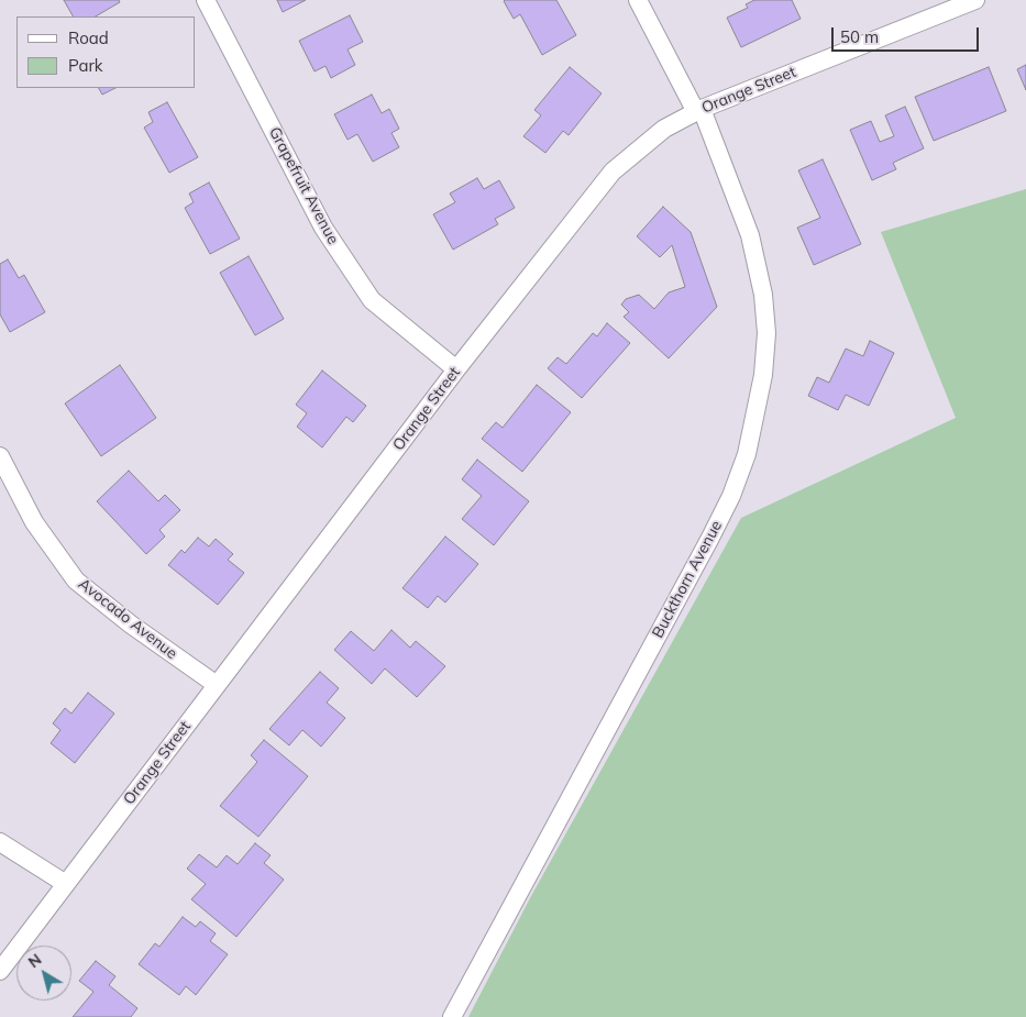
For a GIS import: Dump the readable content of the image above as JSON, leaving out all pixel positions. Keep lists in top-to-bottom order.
{
  "streets": {
    "street": [
      "Orange Street",
      "Grapefruit Avenue",
      "Buckthorn Avenue",
      "Avocado Avenue"
    ]
  },
  "crossings": [
    ["Orange Street", "Grapefruit Avenue"],
    ["Orange Street", "Buckthorn Avenue"],
    ["Orange Street", "Avocado Avenue"]
  ],
  "legend": ["Road", "Park"],
  "scale_bar": "50 m",
  "north": "top left"
}
